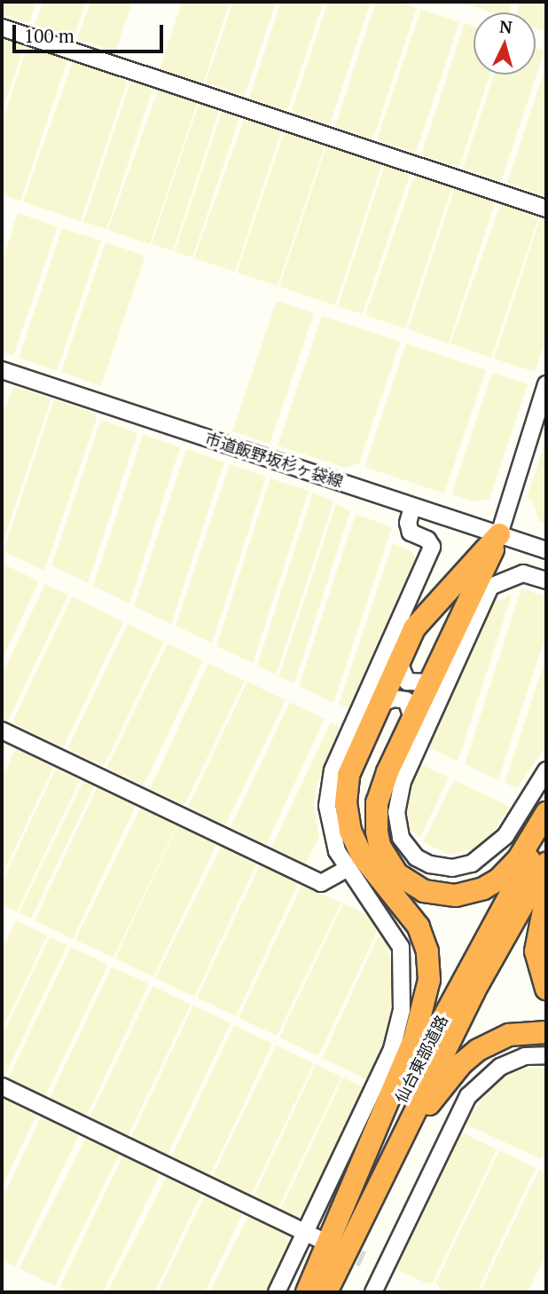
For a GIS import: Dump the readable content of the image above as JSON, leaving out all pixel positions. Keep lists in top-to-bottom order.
{
  "streets": {
    "highway": ["仙台東部道路"],
    "street": ["市道飯野坂杉ヶ袋線"]
  },
  "scale_bar": "100 m",
  "north": "top"
}
